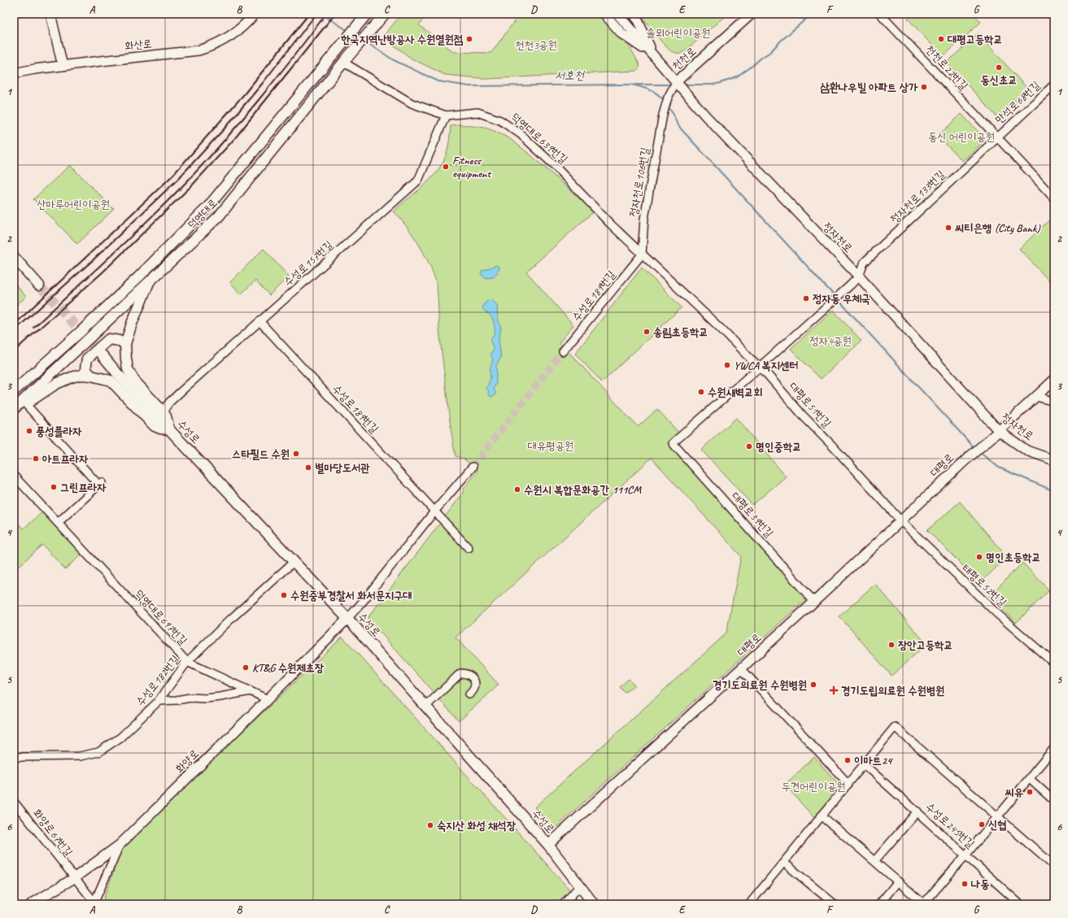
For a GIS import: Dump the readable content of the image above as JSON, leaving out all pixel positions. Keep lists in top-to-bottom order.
{
  "streets": {
    "main road": ["덕영대로", "수성로"],
    "street": [
      "화산로",
      "천천로",
      "천천로22번길",
      "만석로68번길",
      "덕영대로639번길",
      "정자천로106번길",
      "정자천로133번길",
      "정자천로",
      "수성로157번길",
      "수성로189번길",
      "대평로51번길",
      "대평로",
      "대평로39번길",
      "태평로52번길",
      "덕영대로697번길",
      "수성로182번길",
      "화양로",
      "수성로245번길",
      "화양로67번길"
    ]
  },
  "crossings": [
    ["천천로", "정자천로106번길"],
    ["천천로", "정자천로"],
    ["천천로22번길", "만석로68번길"],
    ["천천로22번길", "정자천로133번길"],
    ["만석로68번길", "정자천로133번길"],
    ["덕영대로639번길", "정자천로106번길"],
    ["덕영대로639번길", "덕영대로"],
    ["덕영대로639번길", "수성로157번길"],
    ["덕영대로639번길", "수성로189번길"],
    ["덕영대로639번길", "대평로51번길"],
    ["정자천로106번길", "정자천로"],
    ["정자천로106번길", "수성로189번길"],
    ["정자천로106번길", "대평로51번길"],
    ["정자천로133번길", "정자천로"],
    ["정자천로", "대평로"],
    ["수성로157번길", "수성로189번길"],
    ["수성로189번길", "대평로51번길"],
    ["대평로51번길", "대평로"],
    ["대평로51번길", "대평로39번길"],
    ["대평로51번길", "태평로52번길"],
    ["수성로", "대평로"],
    ["수성로", "수성로182번길"],
    ["수성로", "화양로"],
    ["대평로", "대평로39번길"],
    ["대평로", "태평로52번길"],
    ["덕영대로697번길", "수성로182번길"],
    ["덕영대로697번길", "화양로"],
    ["화양로", "화양로67번길"]
  ],
  "water": ["서호천"],
  "parks": [
    "솔뫼어린이공원",
    "천천3공원",
    "동신 어린이공원",
    "산마루어린이공원",
    "정자4공원",
    "대유평공원",
    "두견어린이공원"
  ],
  "places": {
    "other": [
      "한국지역난방공사 수원열원점",
      "대평고등학교",
      "동신초교",
      "삼환나우빌 아파트 상가",
      "Fitness equipment",
      "씨티은행 (City Bank)",
      "정자동 우체국",
      "송림초등학교",
      "YWCA 복지센터",
      "수원새벽교회",
      "풍성플라자",
      "명인중학교",
      "스타필드 수원",
      "아트프라자",
      "별마당도서관",
      "그린프라자",
      "수원시 복합문화공간 111CM",
      "명인초등학교",
      "수원중부경찰서 화서문지구대",
      "장안고등학교",
      "KT&G 수원제초장",
      "경기도의료원 수원병원",
      "이마트24",
      "씨유",
      "신협",
      "숙지산 화성 채석장",
      "나동"
    ],
    "health": ["경기도립의료원 수원병원"]
  },
  "grid": {
    "columns": [
      "A",
      "B",
      "C",
      "D",
      "E",
      "F",
      "G"
    ],
    "rows": [
      "1",
      "2",
      "3",
      "4",
      "5",
      "6"
    ]
  }
}
